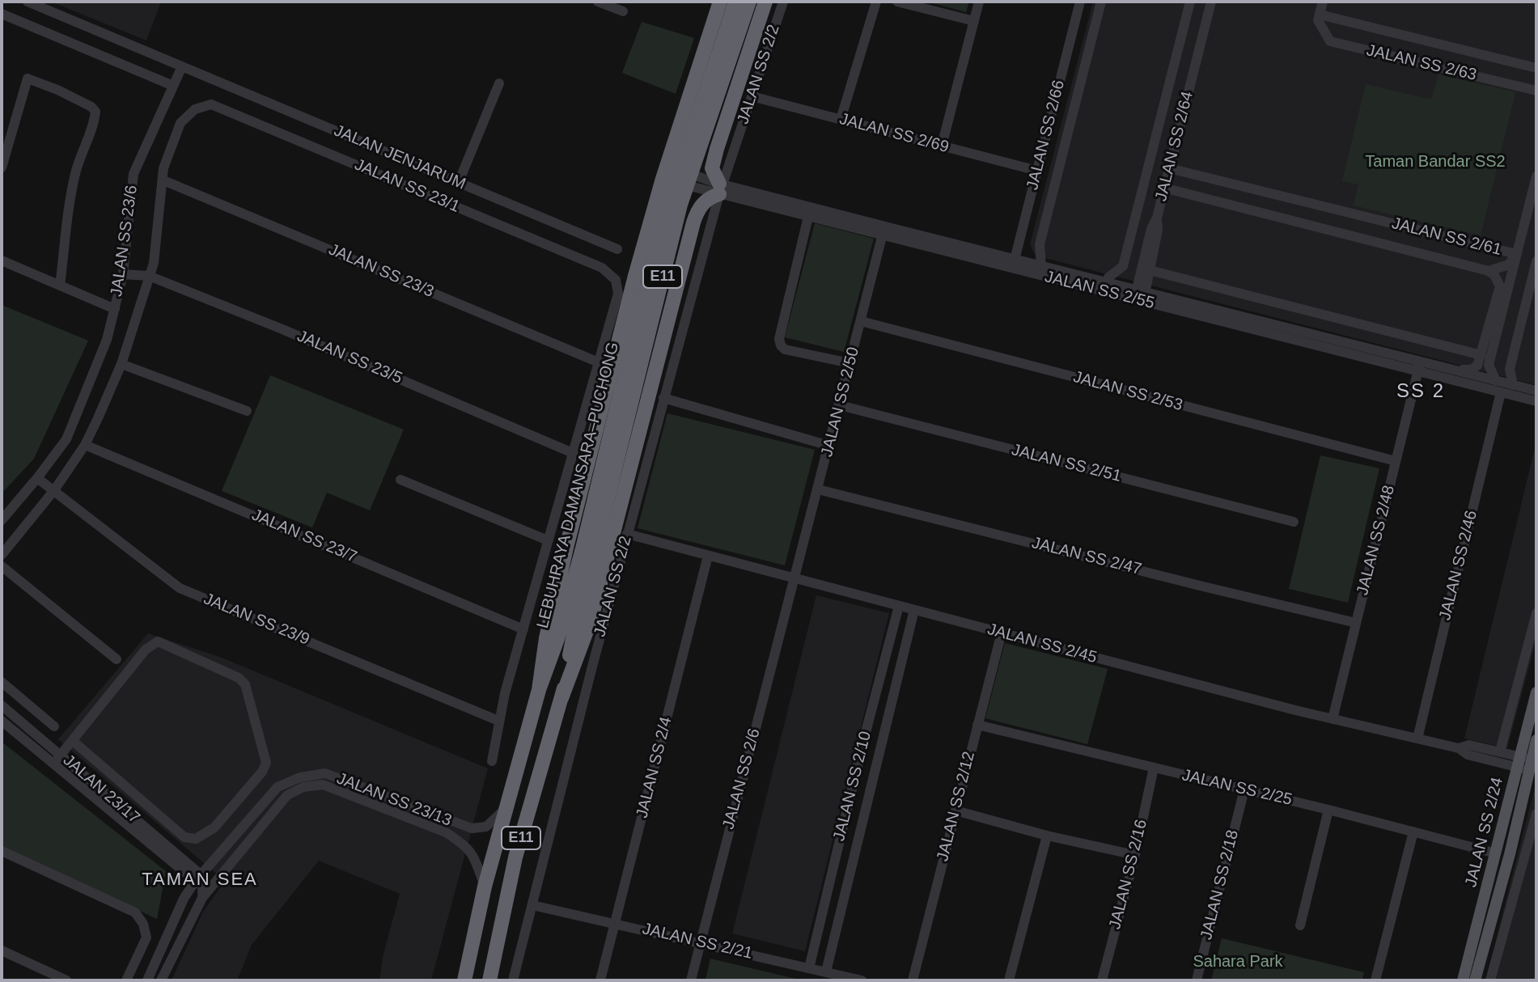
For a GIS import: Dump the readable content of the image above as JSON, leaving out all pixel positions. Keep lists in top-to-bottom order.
{
  "streets": {
    "highway": ["E11", "LEBUHRAYA DAMANSARA–PUCHONG"],
    "main road": ["JALAN SS 2/24"],
    "street": [
      "JALAN SS 2/63",
      "JALAN SS 2/2",
      "JALAN SS 2/69",
      "JALAN SS 2/66",
      "JALAN SS 2/64",
      "JALAN JENJARUM",
      "JALAN SS 23/1",
      "JALAN SS 2/61",
      "JALAN SS 23/6",
      "JALAN SS 23/3",
      "JALAN SS 2/55",
      "JALAN SS 23/5",
      "JALAN SS 2/53",
      "JALAN SS 2/50",
      "JALAN SS 2/51",
      "JALAN SS 23/7",
      "JALAN SS 2/48",
      "JALAN SS 2/47",
      "JALAN SS 2/46",
      "JALAN SS 23/9",
      "JALAN SS 2/45",
      "JALAN SS 2/4",
      "JALAN SS 2/6",
      "JALAN SS 2/10",
      "JALAN SS 2/25",
      "JALAN 23/17",
      "JALAN SS 23/13",
      "JALAN SS 2/12",
      "JALAN SS 2/16",
      "JALAN SS 2/18",
      "JALAN SS 2/21"
    ]
  },
  "crossings": [
    ["JALAN SS 2/2", "JALAN SS 2/69"],
    ["JALAN SS 2/2", "JALAN SS 2/55"],
    ["JALAN SS 2/2", "JALAN SS 2/45"],
    ["JALAN SS 2/2", "JALAN SS 2/21"],
    ["JALAN SS 2/69", "JALAN SS 2/66"],
    ["JALAN SS 2/66", "JALAN SS 2/55"],
    ["JALAN SS 2/64", "JALAN SS 2/61"],
    ["JALAN SS 2/64", "JALAN SS 2/55"],
    ["JALAN SS 23/1", "JALAN SS 23/3"],
    ["JALAN SS 23/6", "JALAN SS 23/5"],
    ["JALAN SS 23/6", "JALAN SS 23/9"],
    ["JALAN SS 2/55", "JALAN SS 2/50"],
    ["JALAN SS 2/55", "JALAN SS 2/48"],
    ["JALAN SS 2/55", "JALAN SS 2/46"],
    ["JALAN SS 2/53", "JALAN SS 2/50"],
    ["JALAN SS 2/53", "JALAN SS 2/48"],
    ["JALAN SS 2/50", "JALAN SS 2/51"],
    ["JALAN SS 2/50", "JALAN SS 2/47"],
    ["JALAN SS 2/50", "JALAN SS 2/45"],
    ["JALAN SS 2/50", "JALAN SS 2/6"],
    ["LEBUHRAYA DAMANSARA–PUCHONG", "JALAN SS 23/13"],
    ["JALAN SS 2/48", "JALAN SS 2/47"],
    ["JALAN SS 2/48", "JALAN SS 2/45"],
    ["JALAN SS 2/46", "JALAN SS 2/45"],
    ["JALAN SS 2/45", "JALAN SS 2/4"],
    ["JALAN SS 2/45", "JALAN SS 2/6"],
    ["JALAN SS 2/45", "JALAN SS 2/10"],
    ["JALAN SS 2/45", "JALAN SS 2/12"],
    ["JALAN SS 2/45", "JALAN SS 2/24"],
    ["JALAN SS 2/4", "JALAN SS 2/21"],
    ["JALAN SS 2/6", "JALAN SS 2/21"],
    ["JALAN SS 2/10", "JALAN SS 2/21"],
    ["JALAN SS 2/25", "JALAN SS 2/12"],
    ["JALAN SS 2/25", "JALAN SS 2/24"],
    ["JALAN SS 2/25", "JALAN SS 2/16"],
    ["JALAN SS 2/25", "JALAN SS 2/18"],
    ["JALAN 23/17", "JALAN SS 23/13"]
  ],
  "districts": ["SS 2", "TAMAN SEA"],
  "parks": ["Taman Bandar SS2", "Sahara Park"]
}
